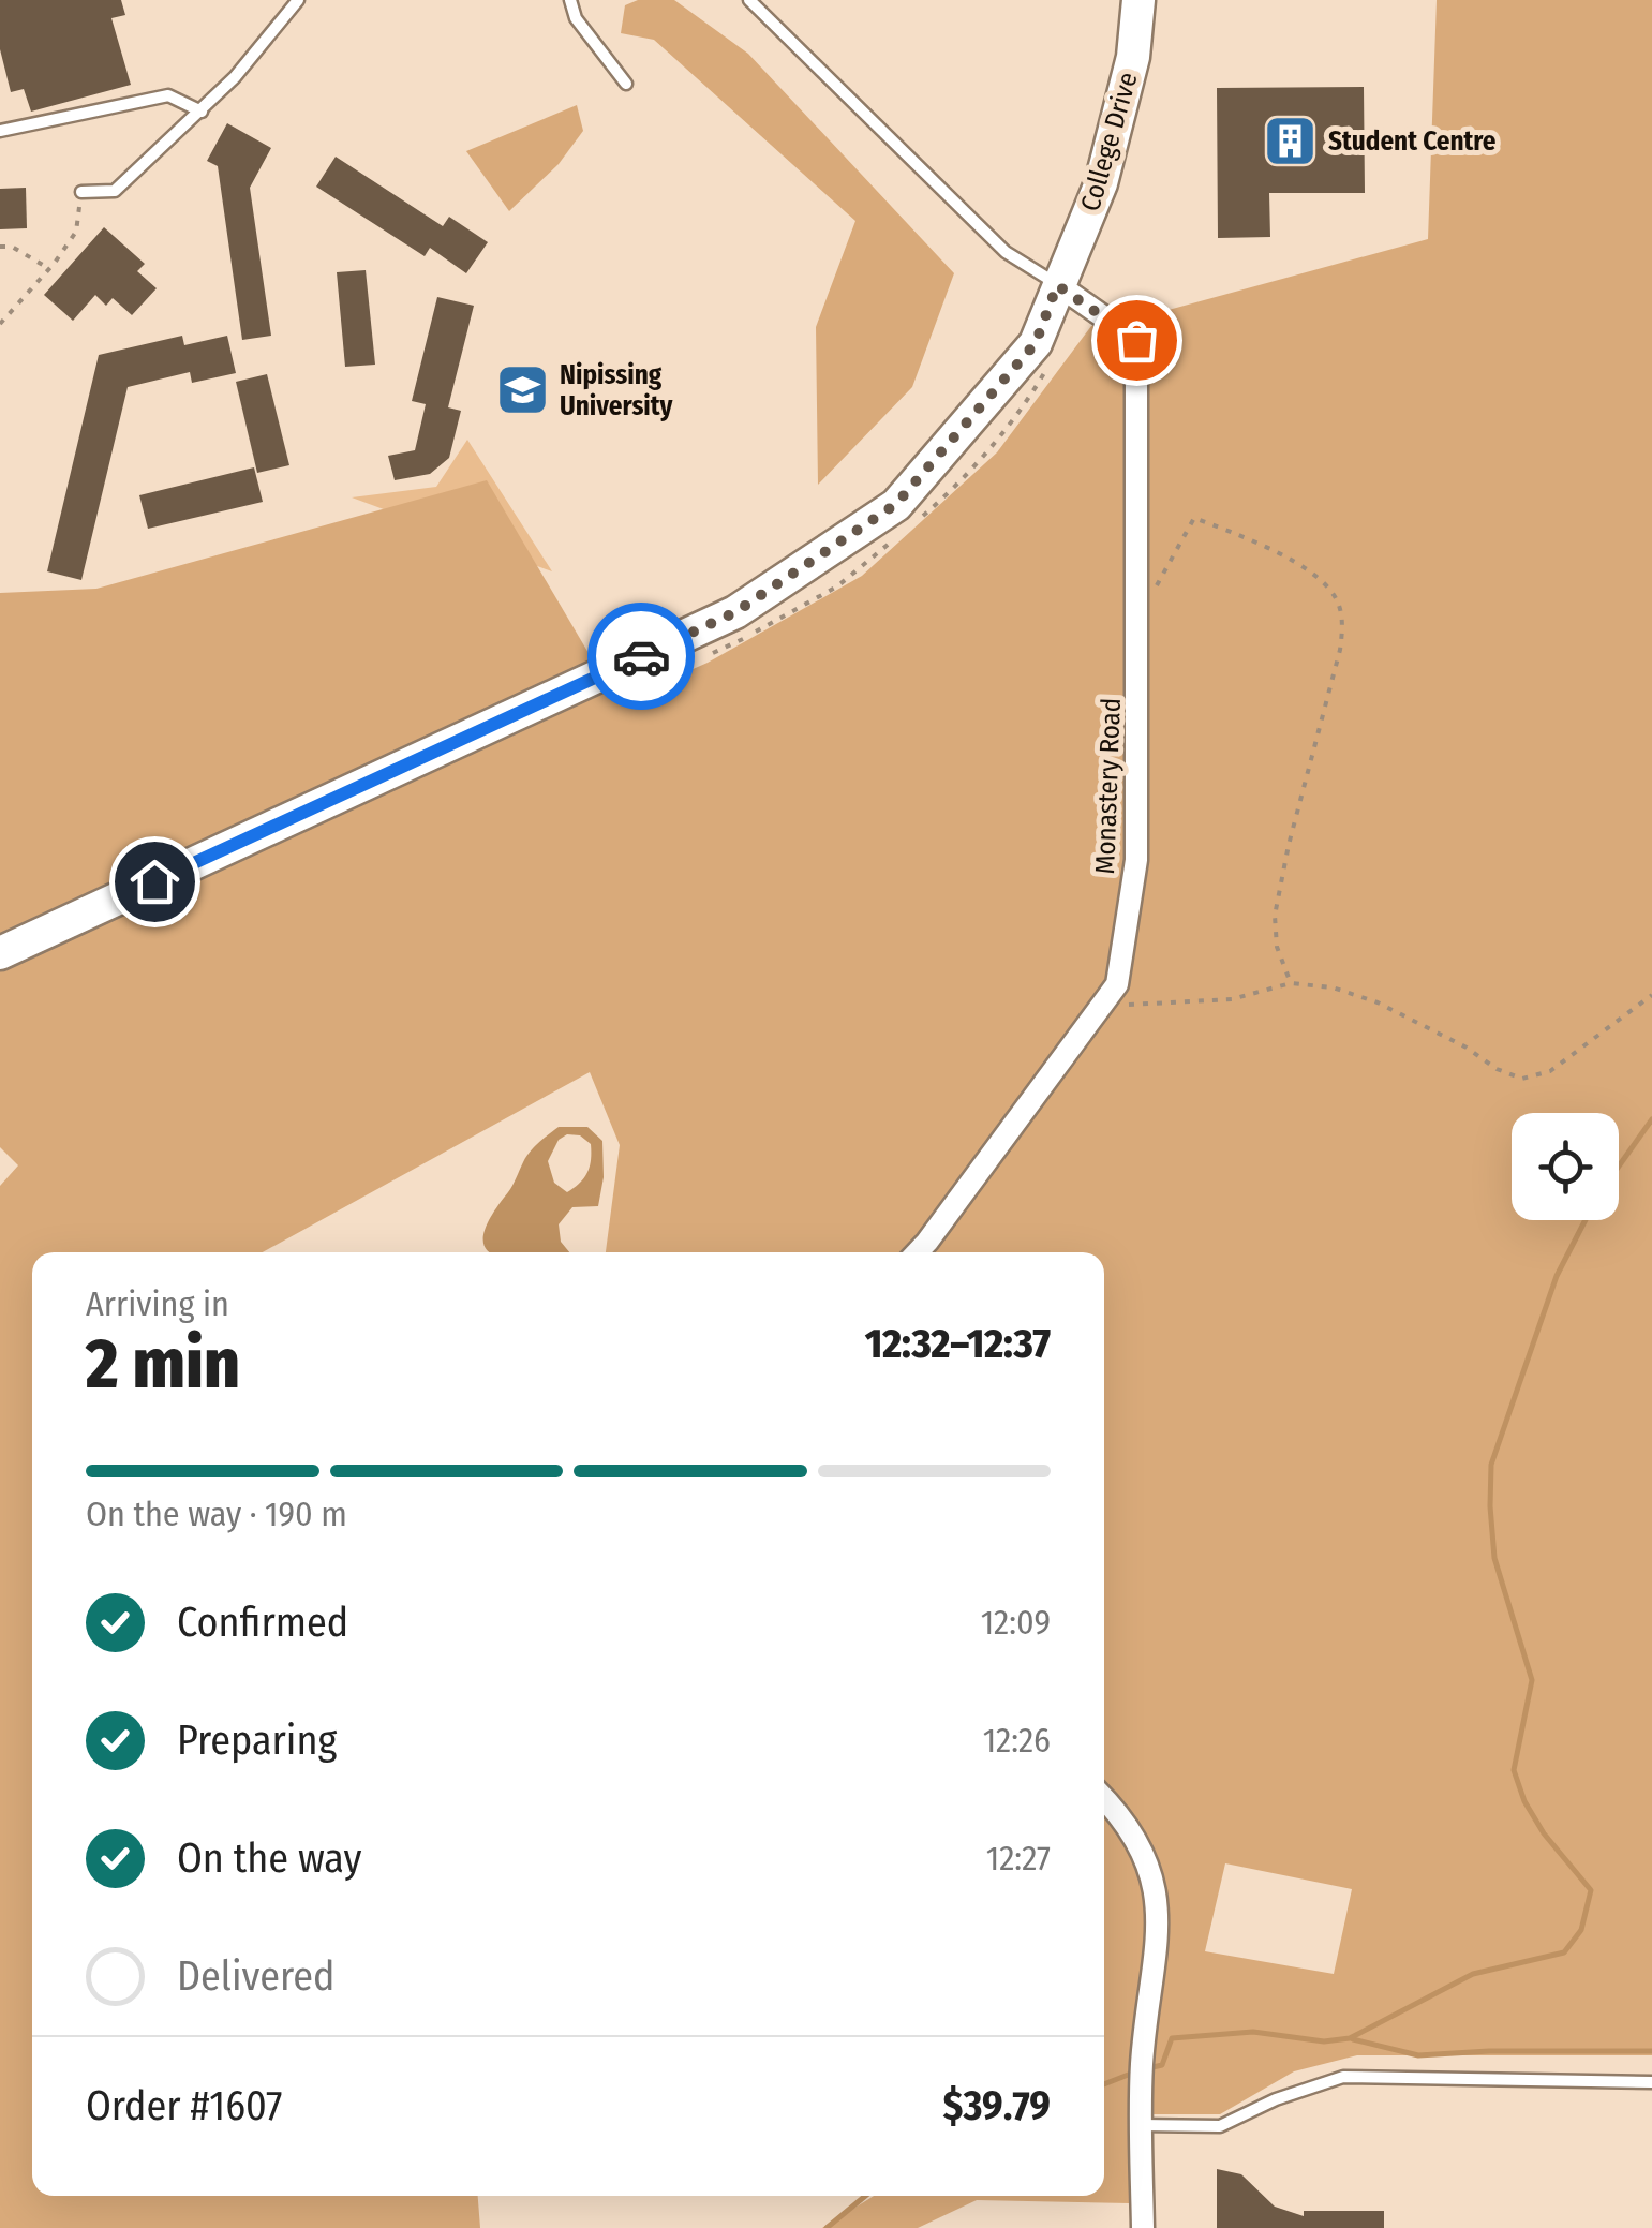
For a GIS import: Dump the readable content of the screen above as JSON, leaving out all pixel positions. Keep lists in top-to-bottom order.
{
  "streets": {
    "street": ["College Drive", "Monastery Road"]
  },
  "crossings": [
    ["College Drive", "Monastery Road"]
  ],
  "places": {
    "building": ["Student Centre"],
    "school or university": ["Nipissing University"]
  },
  "page": {
    "heading": ["2 min", "Arriving in", "12:32–12:37"],
    "panel": ["Order #1607", "$39.79"],
    "bar": "On the way · 190 m",
    "list": [
      ["Confirmed", "12:09"],
      ["Preparing", "12:26"],
      ["On the way", "12:27"],
      "Delivered"
    ]
  }
}
